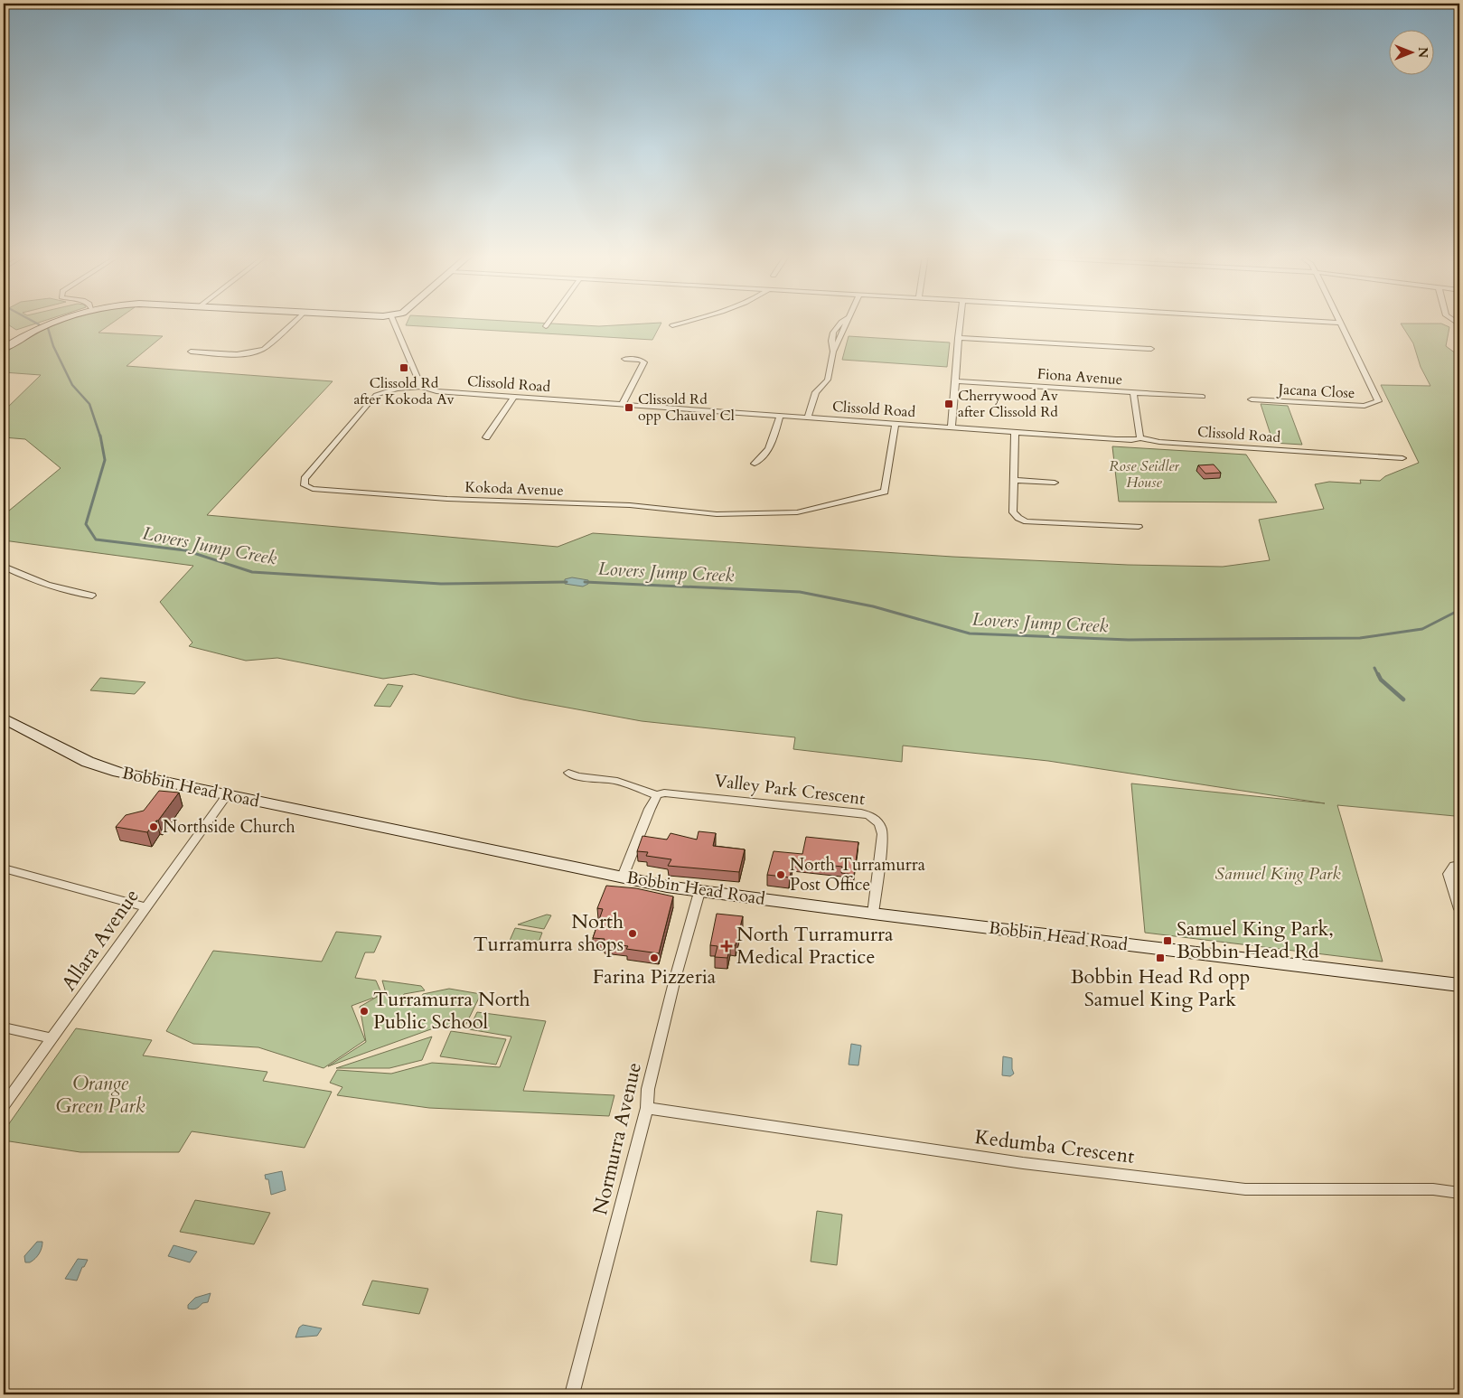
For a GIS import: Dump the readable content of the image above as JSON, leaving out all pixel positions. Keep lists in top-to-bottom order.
{
  "streets": {
    "main road": ["Bobbin Head Road"],
    "street": [
      "Fiona Avenue",
      "Clissold Road",
      "Jacana Close",
      "Kokoda Avenue",
      "Valley Park Crescent",
      "Allara Avenue",
      "Normurra Avenue",
      "Kedumba Crescent"
    ]
  },
  "crossings": [
    ["Clissold Road", "Kokoda Avenue"],
    ["Bobbin Head Road", "Valley Park Crescent"],
    ["Bobbin Head Road", "Allara Avenue"],
    ["Bobbin Head Road", "Normurra Avenue"],
    ["Normurra Avenue", "Kedumba Crescent"]
  ],
  "water": ["Lovers Jump Creek"],
  "parks": ["Rose Seidler House", "Samuel King Park", "Orange Green Park"],
  "places": {
    "transit": [
      "Clissold Rd after Kokoda Av",
      "Cherrywood Av after Clissold Rd",
      "Clissold Rd opp Chauvel Cl",
      "Samuel King Park, Bobbin Head Rd",
      "Bobbin Head Rd opp Samuel King Park"
    ],
    "other": [
      "Northside Church",
      "North Turramurra Post Office",
      "North Turramurra shops",
      "Farina Pizzeria",
      "Turramurra North Public School"
    ],
    "health": ["North Turramurra Medical Practice"]
  },
  "north": "right"
}
